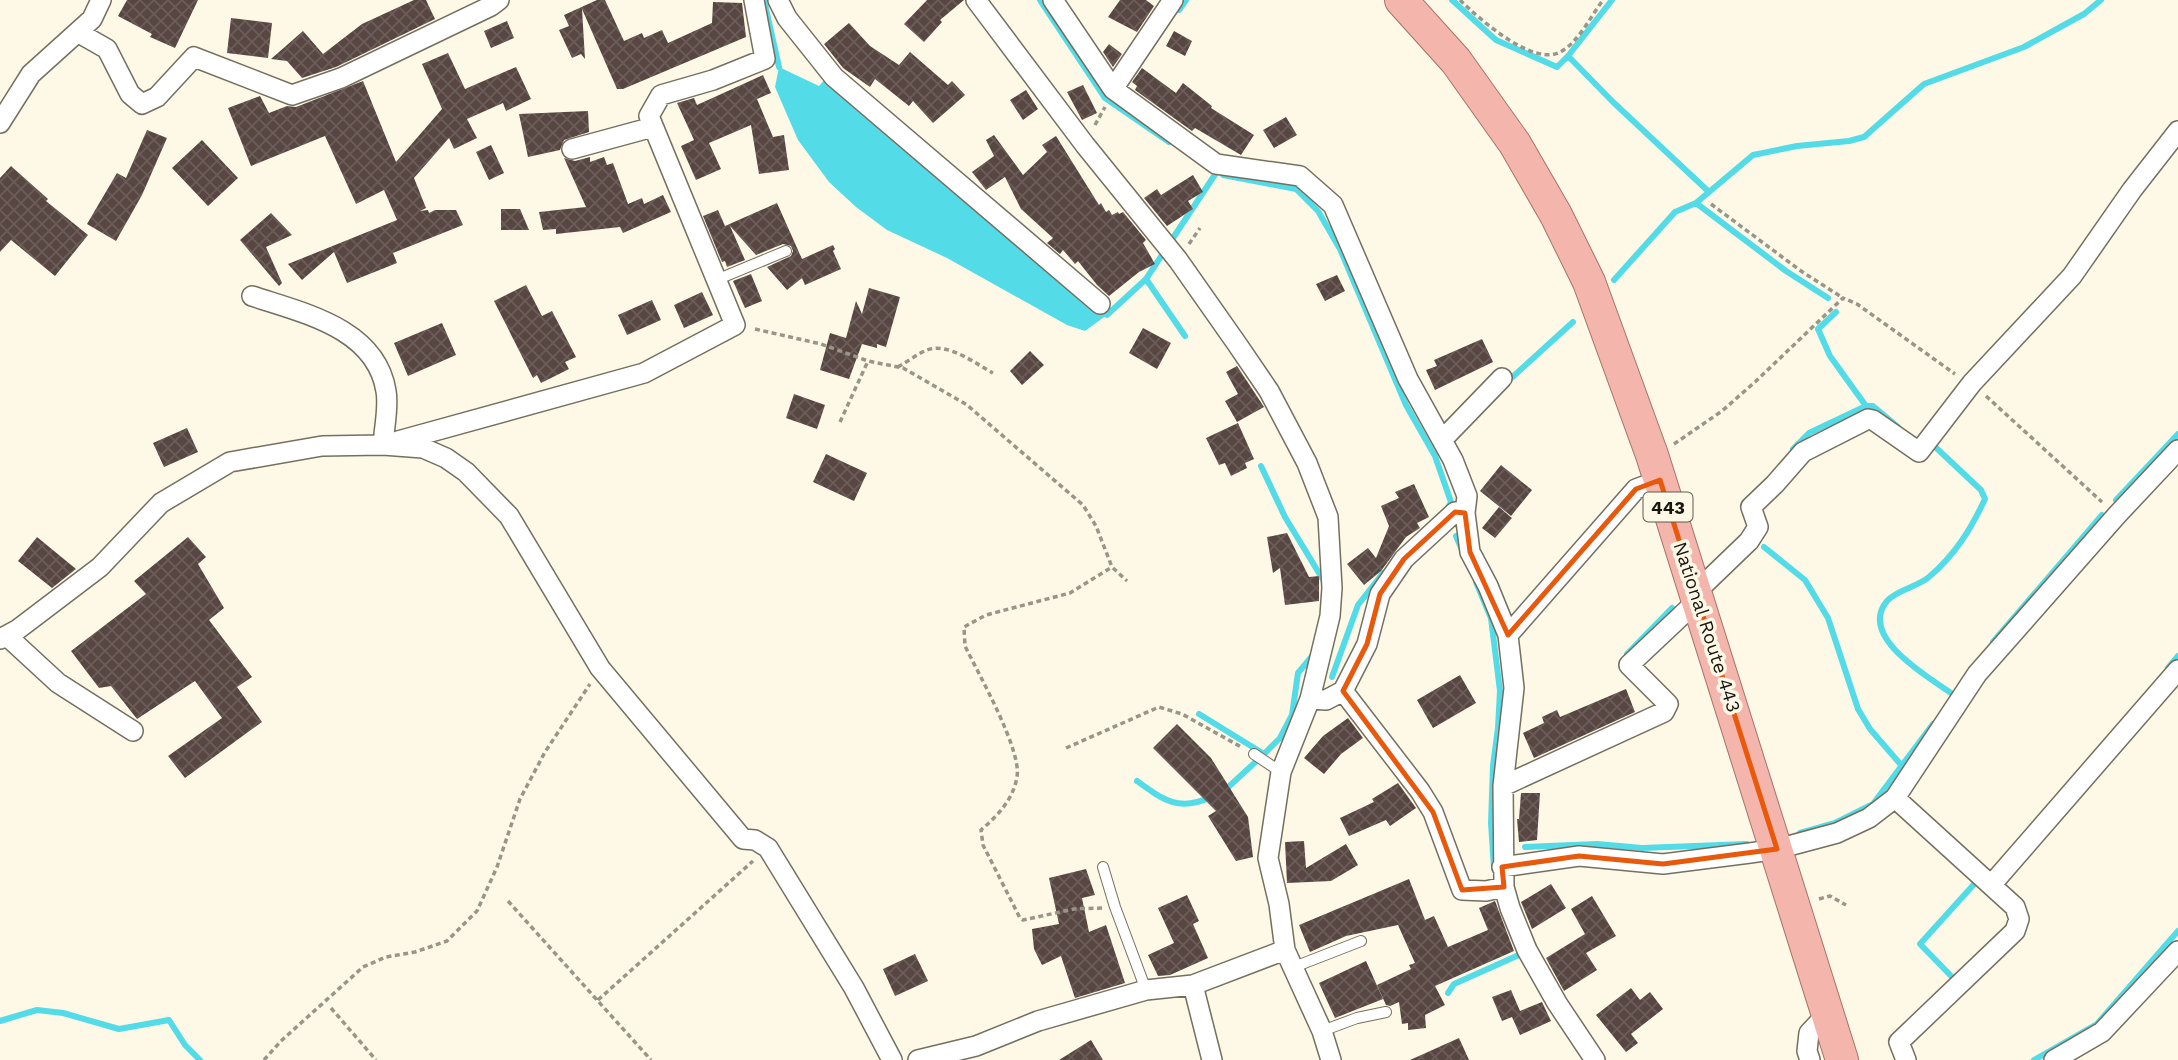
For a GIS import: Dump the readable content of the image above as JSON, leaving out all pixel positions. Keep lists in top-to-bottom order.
{
  "streets": {
    "highway": ["443", "National Route 443"]
  }
}
